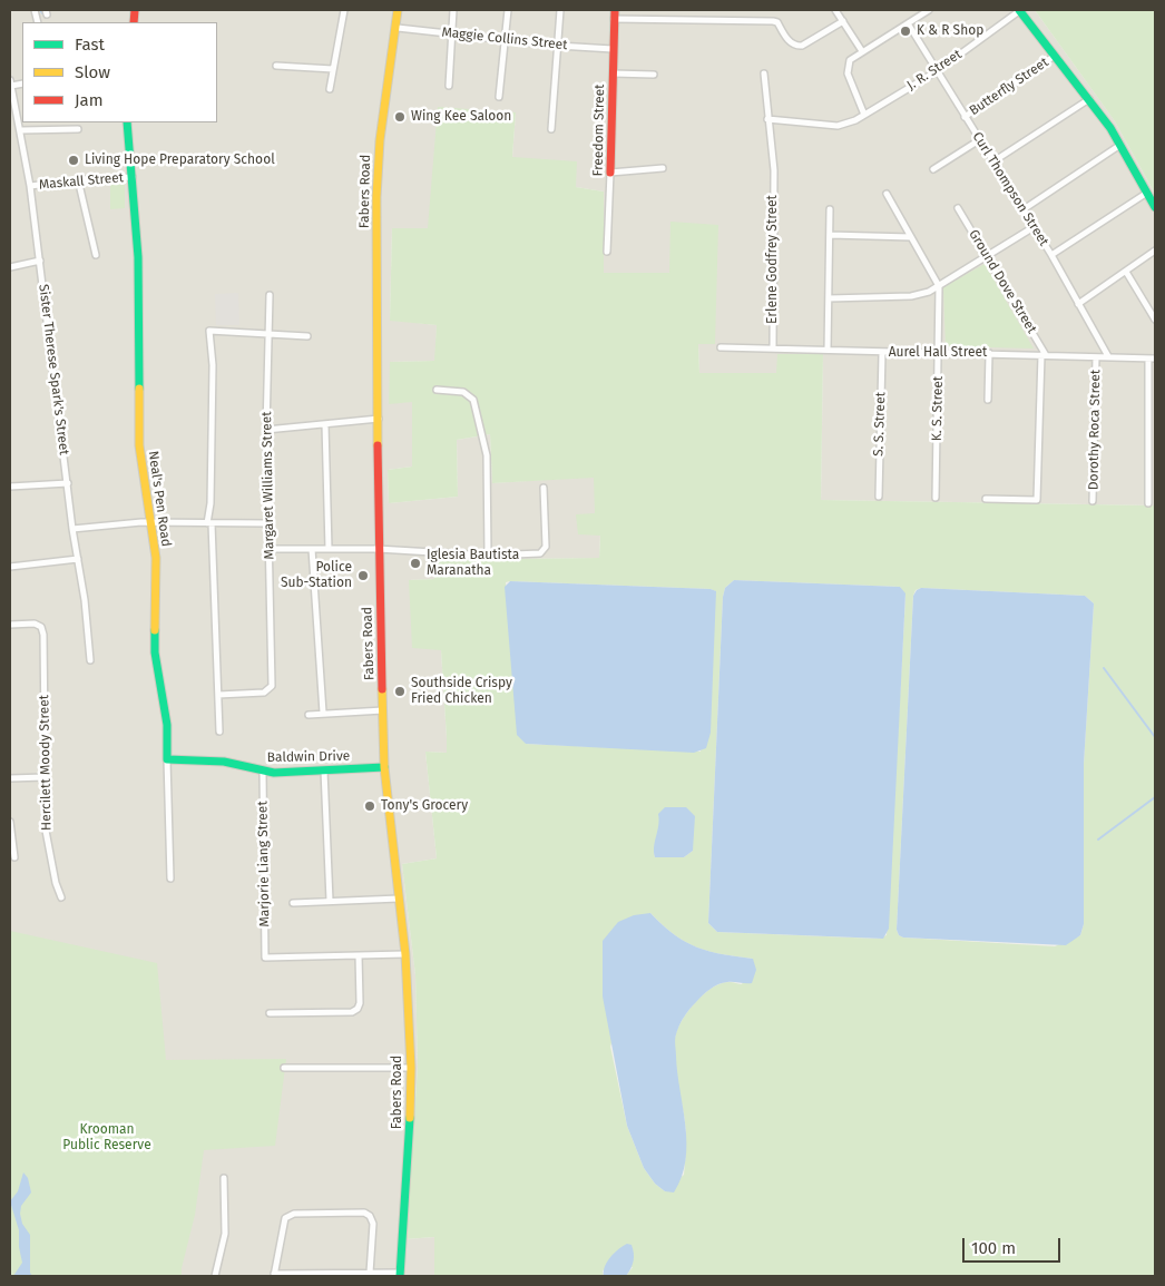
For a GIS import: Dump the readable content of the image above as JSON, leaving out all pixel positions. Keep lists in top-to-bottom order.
{
  "streets": {
    "street": [
      "Maggie Collins Street",
      "J. R. Street",
      "Butterfly Street",
      "Freedom Street",
      "Maskall Street",
      "Curl Thompson Street",
      "Fabers Road",
      "Erlene Godfrey Street",
      "Ground Dove Street",
      "Aurel Hall Street",
      "Sister Therese Spark's Street",
      "K. S. Street",
      "S. S. Street",
      "Dorothy Roca Street",
      "Margaret Williams Street",
      "Neal's Pen Road",
      "Baldwin Drive",
      "Hercilett Moody Street",
      "Marjorie Liang Street"
    ]
  },
  "crossings": [
    ["Maggie Collins Street", "Freedom Street"],
    ["Maggie Collins Street", "Fabers Road"],
    ["J. R. Street", "Curl Thompson Street"],
    ["J. R. Street", "Erlene Godfrey Street"],
    ["Butterfly Street", "Curl Thompson Street"],
    ["Maskall Street", "Sister Therese Spark's Street"],
    ["Maskall Street", "Neal's Pen Road"],
    ["Curl Thompson Street", "Aurel Hall Street"],
    ["Fabers Road", "Baldwin Drive"],
    ["Erlene Godfrey Street", "Aurel Hall Street"],
    ["Ground Dove Street", "Aurel Hall Street"],
    ["Aurel Hall Street", "K. S. Street"],
    ["Aurel Hall Street", "S. S. Street"],
    ["Aurel Hall Street", "Dorothy Roca Street"],
    ["Neal's Pen Road", "Baldwin Drive"],
    ["Baldwin Drive", "Marjorie Liang Street"]
  ],
  "parks": ["Krooman Public Reserve"],
  "places": [
    "K & R Shop",
    "Wing Kee Saloon",
    "Living Hope Preparatory School",
    "Iglesia Bautista Maranatha",
    "Police Sub-Station",
    "Southside Crispy Fried Chicken",
    "Tony's Grocery"
  ],
  "legend": ["Fast", "Slow", "Jam"],
  "scale_bar": "100 m"
}
